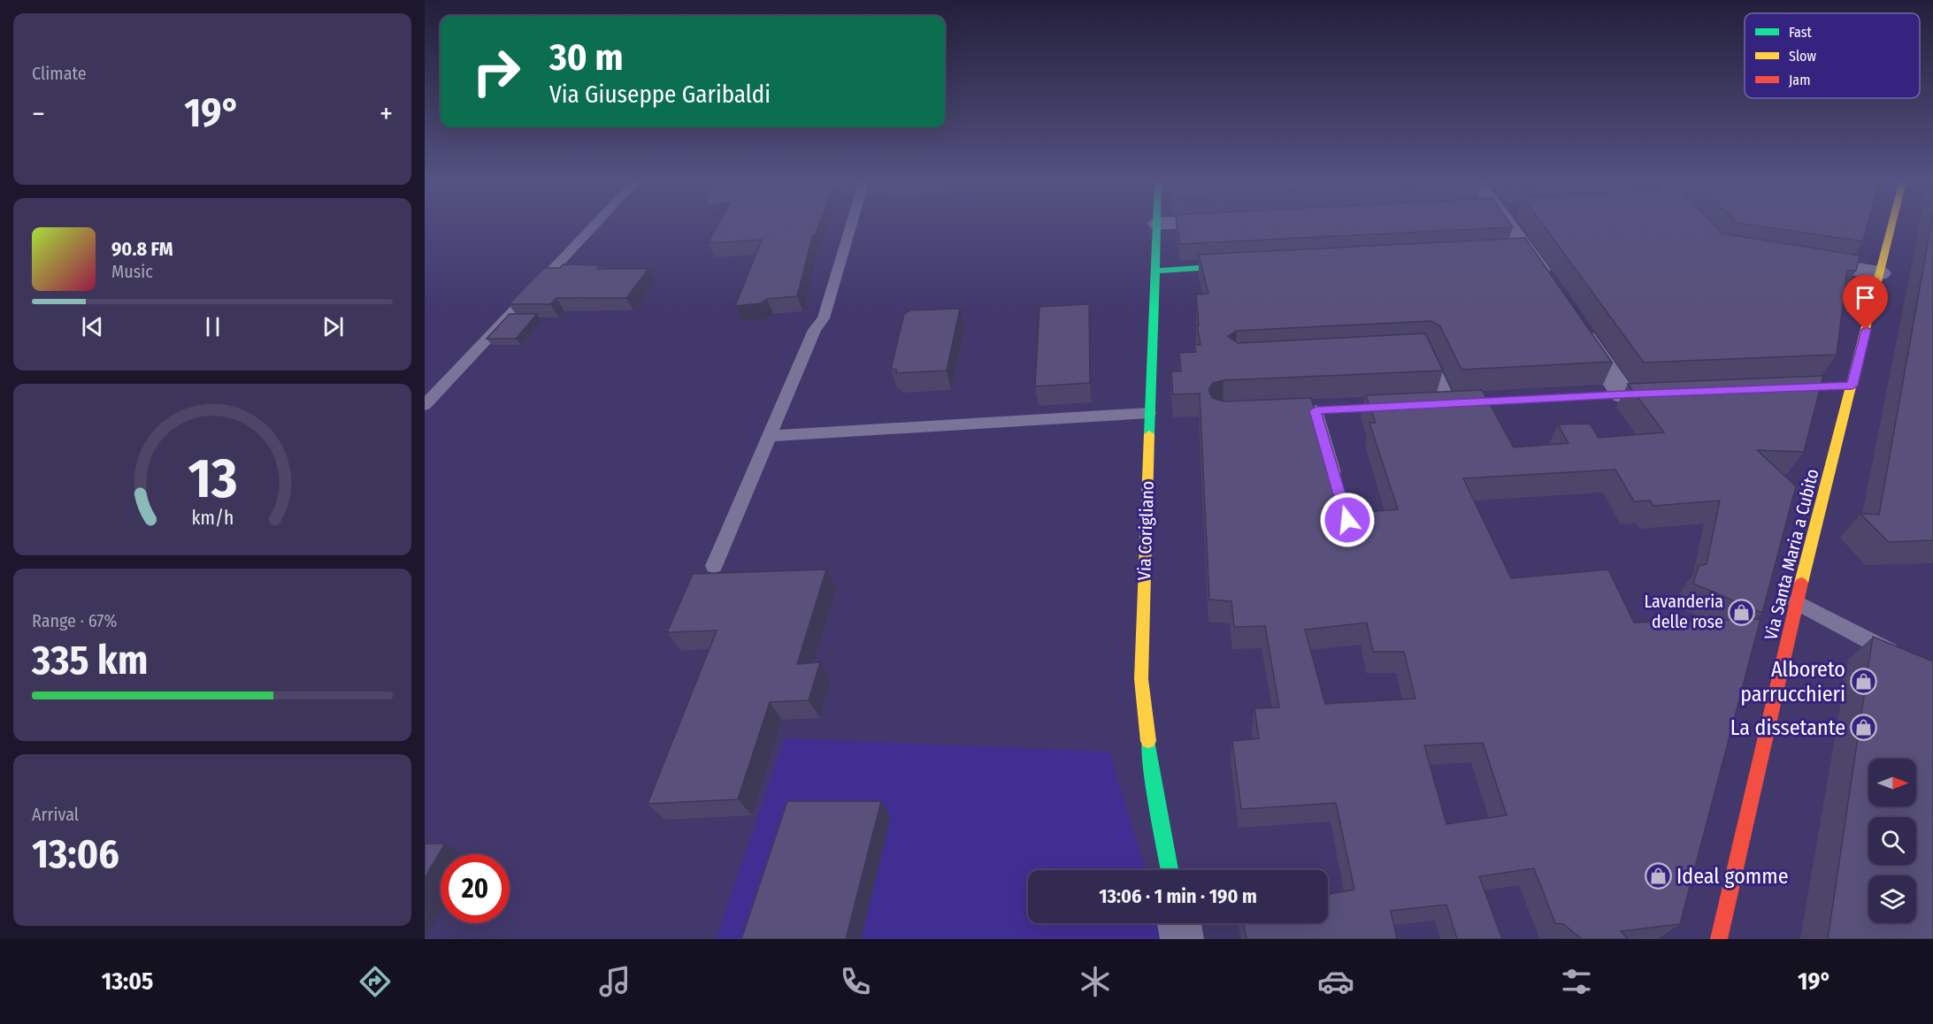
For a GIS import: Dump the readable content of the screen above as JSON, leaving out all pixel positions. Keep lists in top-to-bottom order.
{
  "streets": {
    "street": ["Via Corigliano", "Via Santa Maria a Cubito"]
  },
  "places": {
    "shop": [
      "Lavanderia delle rose",
      "Alboreto parrucchieri",
      "La dissetante",
      "Ideal gomme"
    ]
  },
  "legend": ["Fast", "Slow", "Jam"],
  "north": "right",
  "page": {
    "tile": [
      "Climate",
      ["Range · 67%", "335 km"],
      ["Arrival", "13:06"]
    ],
    "turn": ["30 m", "Via Giuseppe Garibaldi"],
    "heat": ["−", "19°", "+"],
    "song": ["90.8 FM", "Music"],
    "limit": "20",
    "trip": "13:06 · 1 min · 190 m",
    "tabs": ["13:05", "19°"],
    "gauge": ["13", "km/h"]
  }
}
